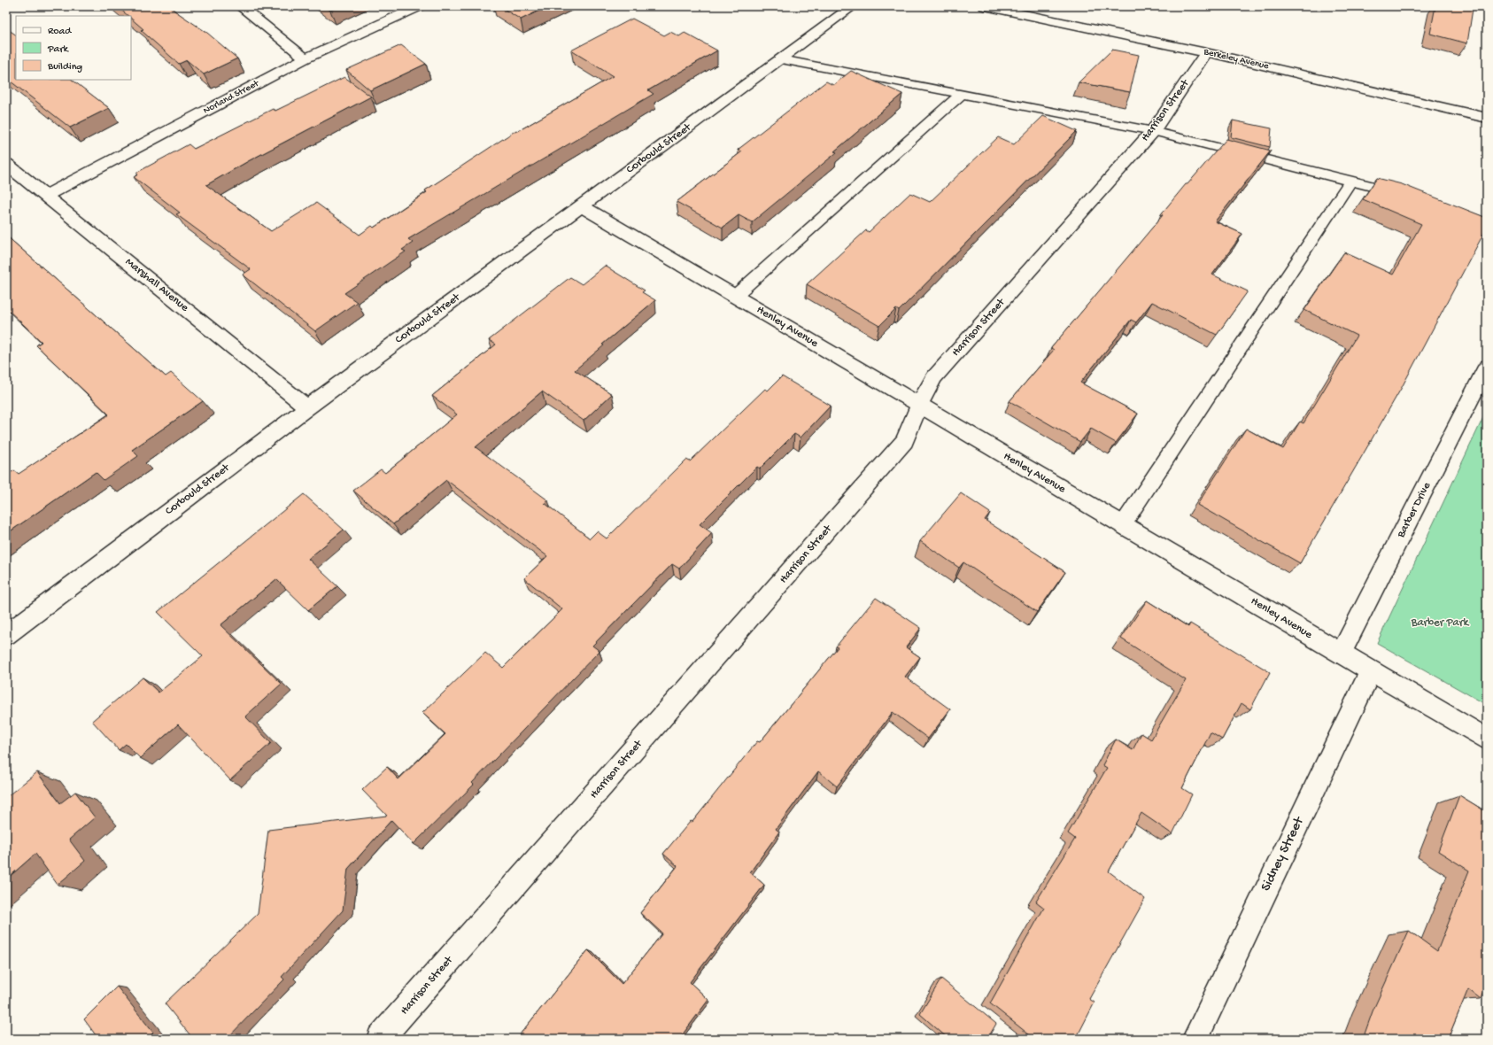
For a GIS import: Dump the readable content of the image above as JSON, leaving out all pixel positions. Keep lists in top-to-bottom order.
{
  "streets": {
    "street": [
      "Berkeley Avenue",
      "Norland Street",
      "Harrison Street",
      "Corbould Street",
      "Marshall Avenue",
      "Henley Avenue",
      "Barber Drive",
      "Sidney Street"
    ]
  },
  "crossings": [
    ["Berkeley Avenue", "Harrison Street"],
    ["Norland Street", "Marshall Avenue"],
    ["Harrison Street", "Henley Avenue"],
    ["Corbould Street", "Marshall Avenue"],
    ["Corbould Street", "Henley Avenue"],
    ["Henley Avenue", "Barber Drive"],
    ["Henley Avenue", "Sidney Street"]
  ],
  "parks": ["Barber Park"],
  "legend": ["Road", "Park", "Building"]
}
